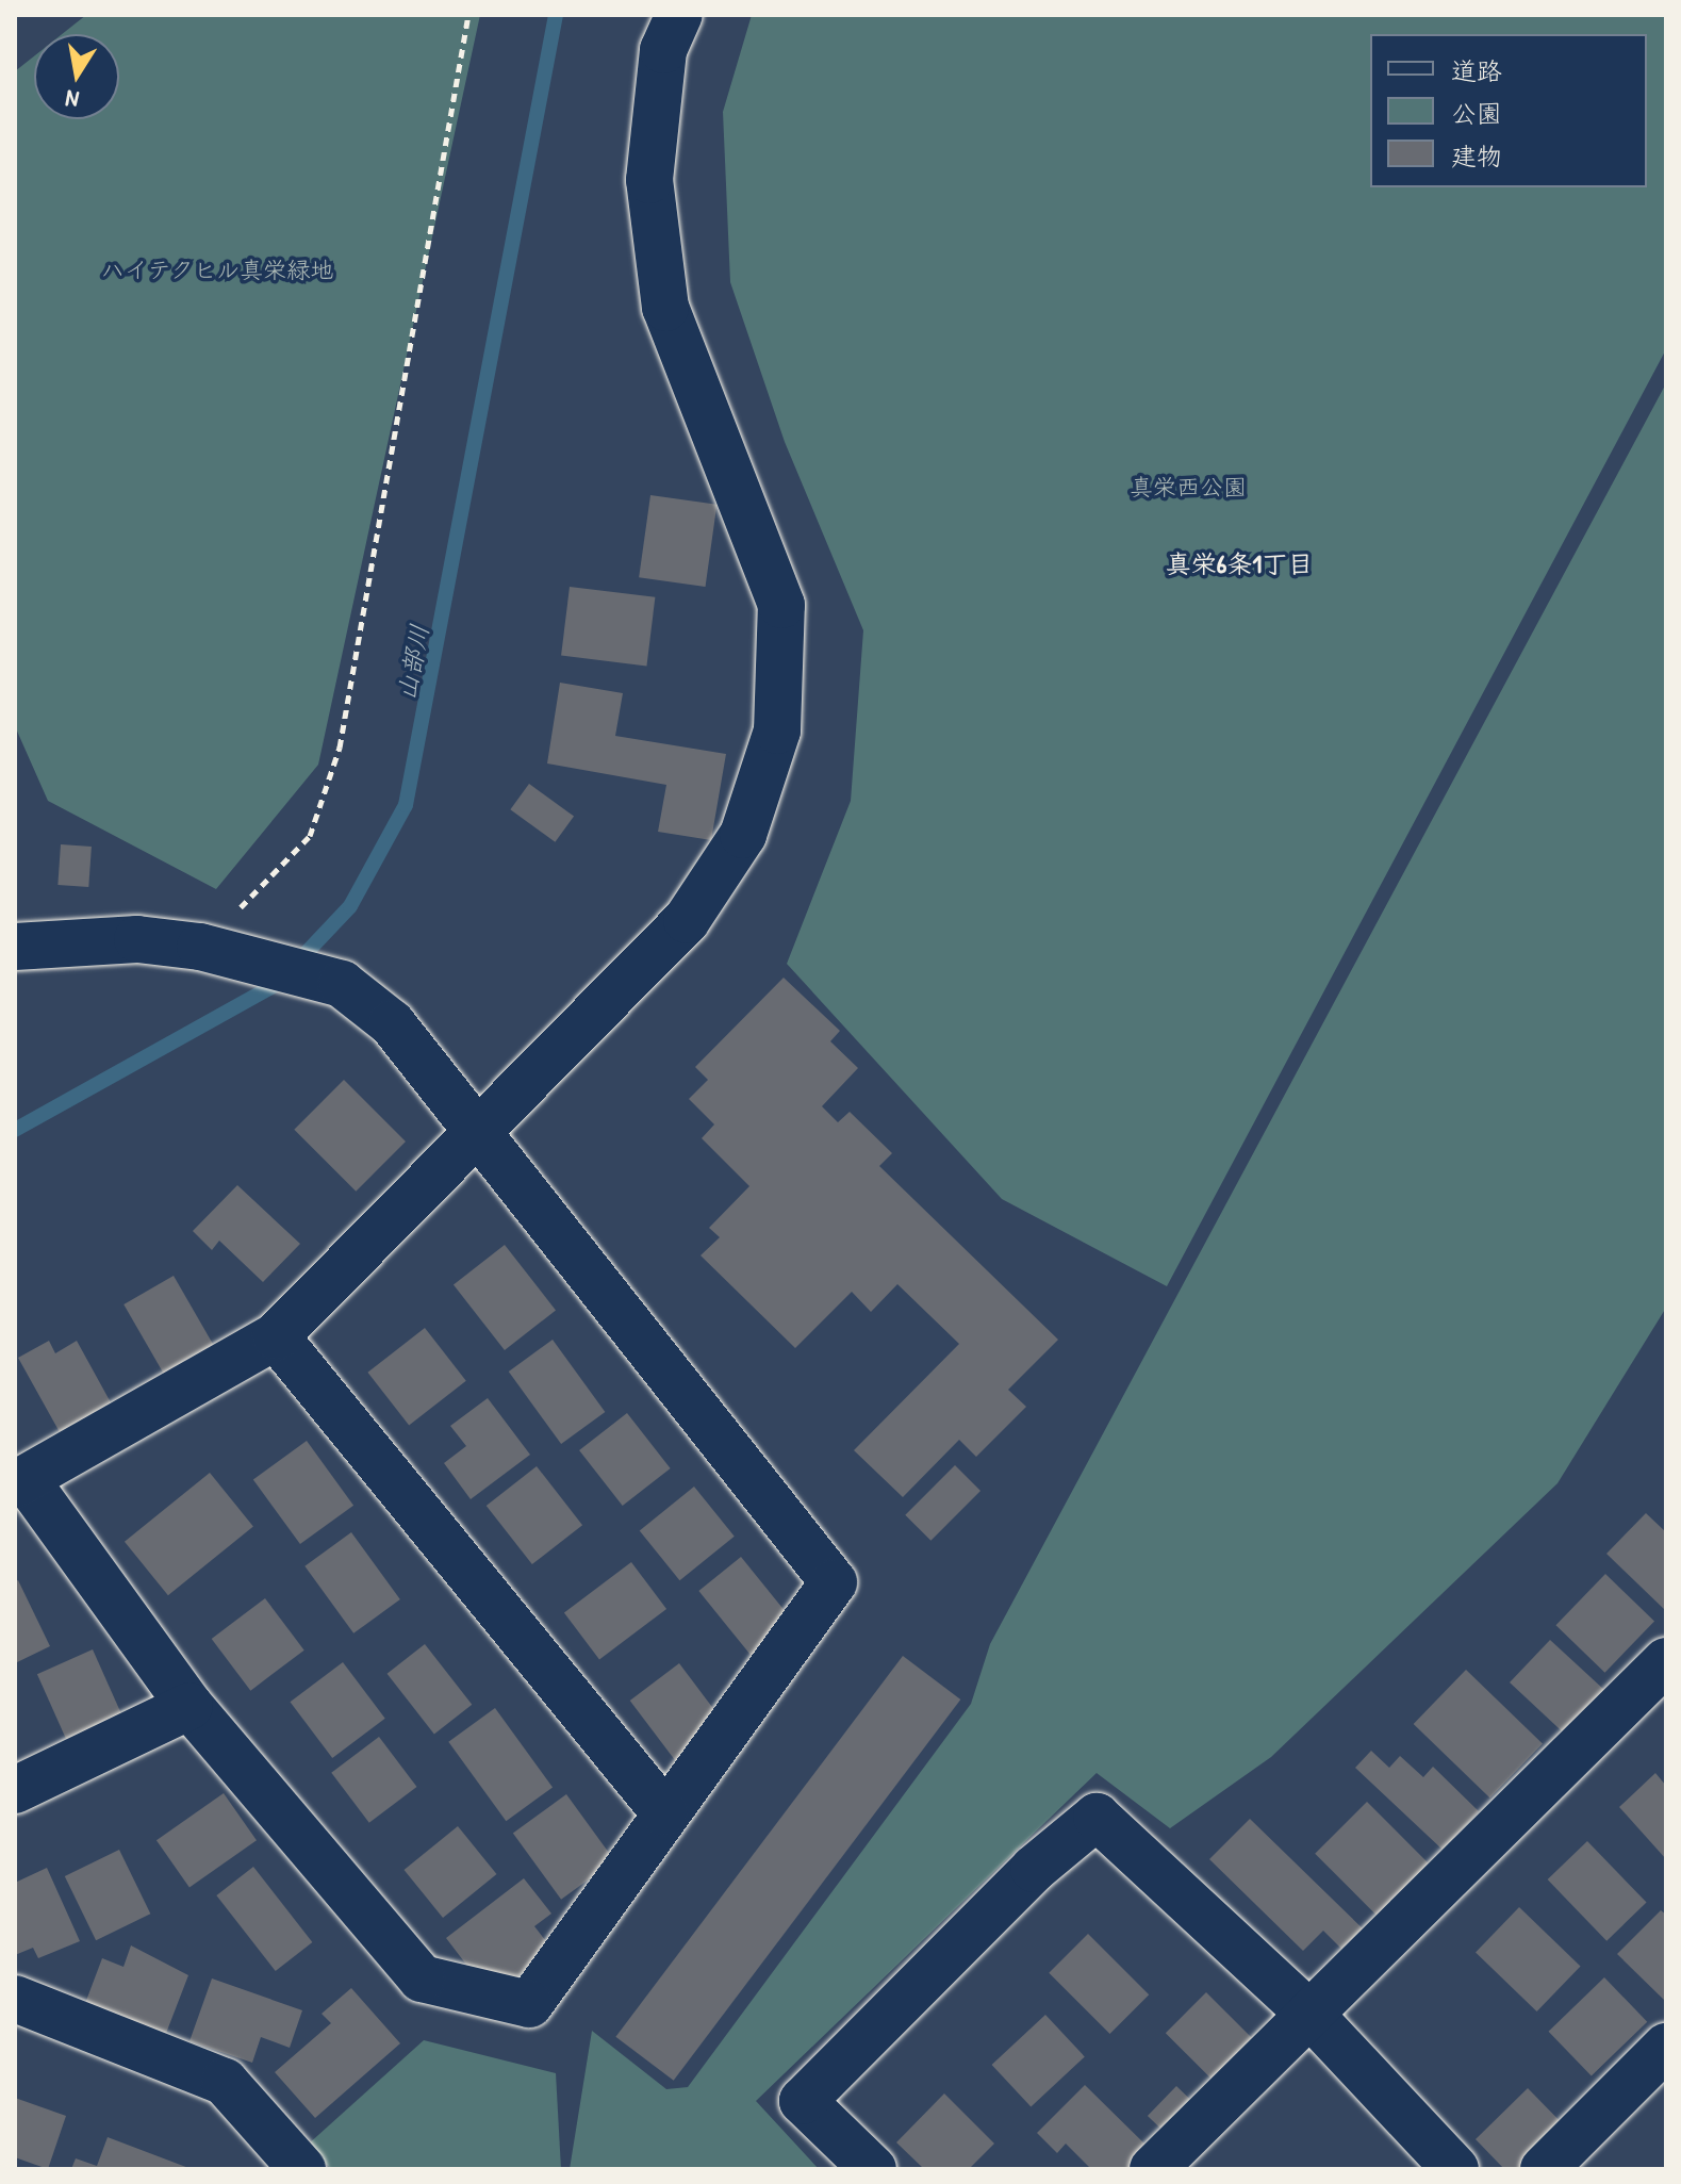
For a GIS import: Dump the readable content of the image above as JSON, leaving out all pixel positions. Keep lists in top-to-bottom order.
{
  "districts": ["真栄6条1丁目"],
  "water": ["山部川"],
  "parks": ["ハイテクヒル真栄緑地", "真栄西公園"],
  "legend": ["道路", "公園", "建物"],
  "north": "bottom"
}
